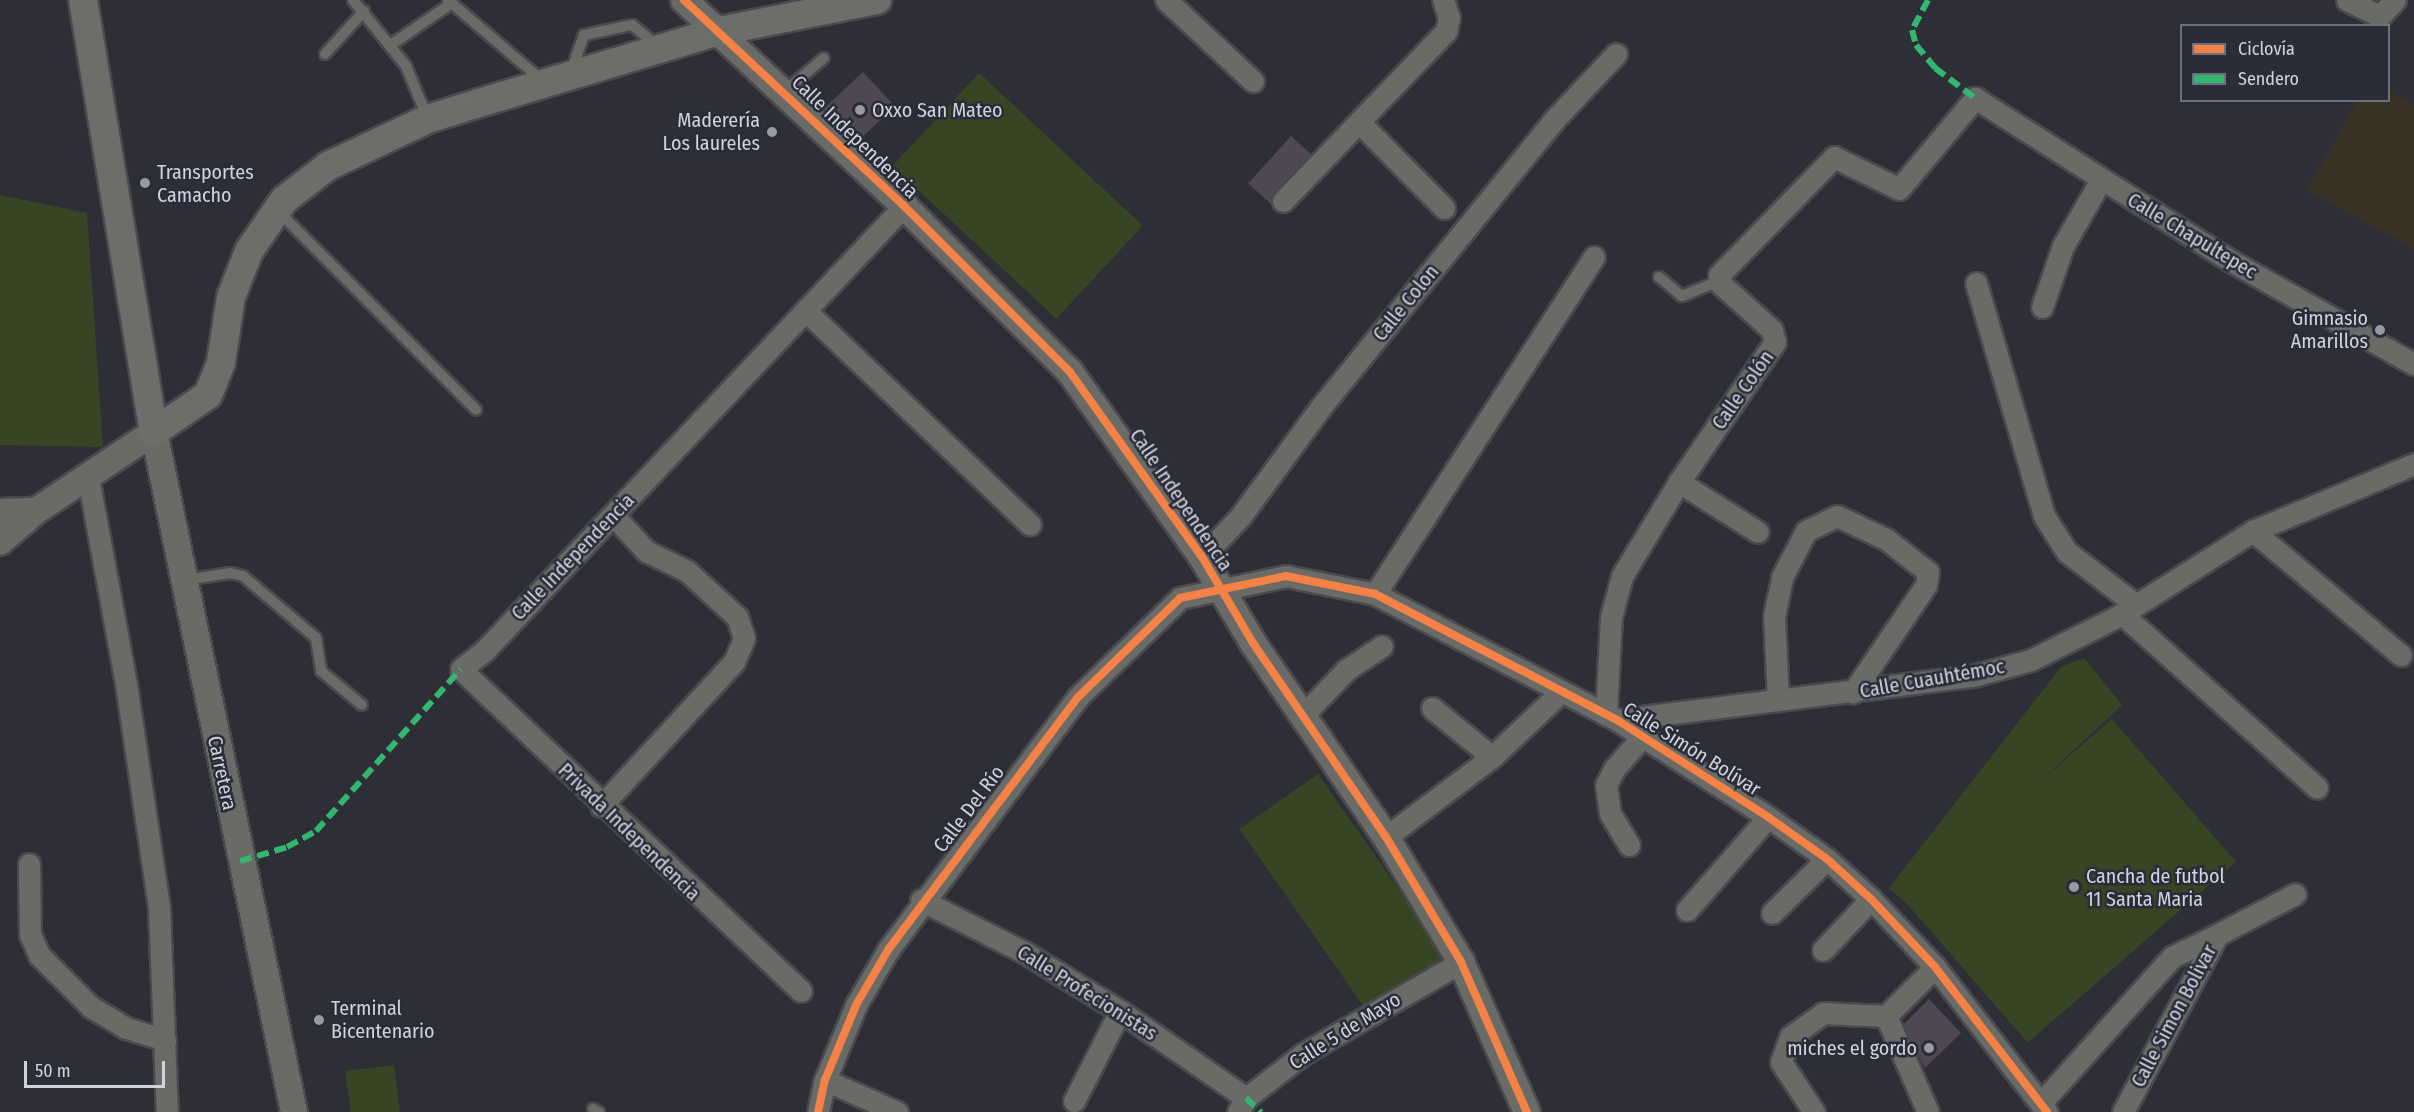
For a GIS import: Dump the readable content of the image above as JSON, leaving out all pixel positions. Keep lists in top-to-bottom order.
{
  "streets": {
    "street": [
      "Calle Independencia",
      "Calle Chapultepec",
      "Calle Colon",
      "Calle Colón",
      "Calle Cuauhtémoc",
      "Calle Simón Bolívar",
      "Carretera",
      "Calle Del Río",
      "Privada Independencia",
      "Calle Profecionistas",
      "Calle Simon Bolivar",
      "Calle 5 de Mayo"
    ]
  },
  "crossings": [
    ["Calle Independencia", "Calle Colon"],
    ["Calle Independencia", "Calle Simón Bolívar"],
    ["Calle Independencia", "Calle Del Río"],
    ["Calle Independencia", "Privada Independencia"],
    ["Calle Independencia", "Calle 5 de Mayo"],
    ["Calle Chapultepec", "Calle Colón"],
    ["Calle Colón", "Calle Cuauhtémoc"],
    ["Calle Colón", "Calle Simón Bolívar"],
    ["Calle Cuauhtémoc", "Calle Simón Bolívar"],
    ["Calle Simón Bolívar", "Calle Del Río"],
    ["Calle Del Río", "Calle Profecionistas"],
    ["Calle Profecionistas", "Calle 5 de Mayo"]
  ],
  "places": [
    "Oxxo San Mateo",
    "Maderería Los laureles",
    "Transportes Camacho",
    "Gimnasio Amarillos",
    "Cancha de futbol 11 Santa Maria",
    "Terminal Bicentenario",
    "miches el gordo"
  ],
  "legend": ["Ciclovía", "Sendero"],
  "scale_bar": "50 m"
}
